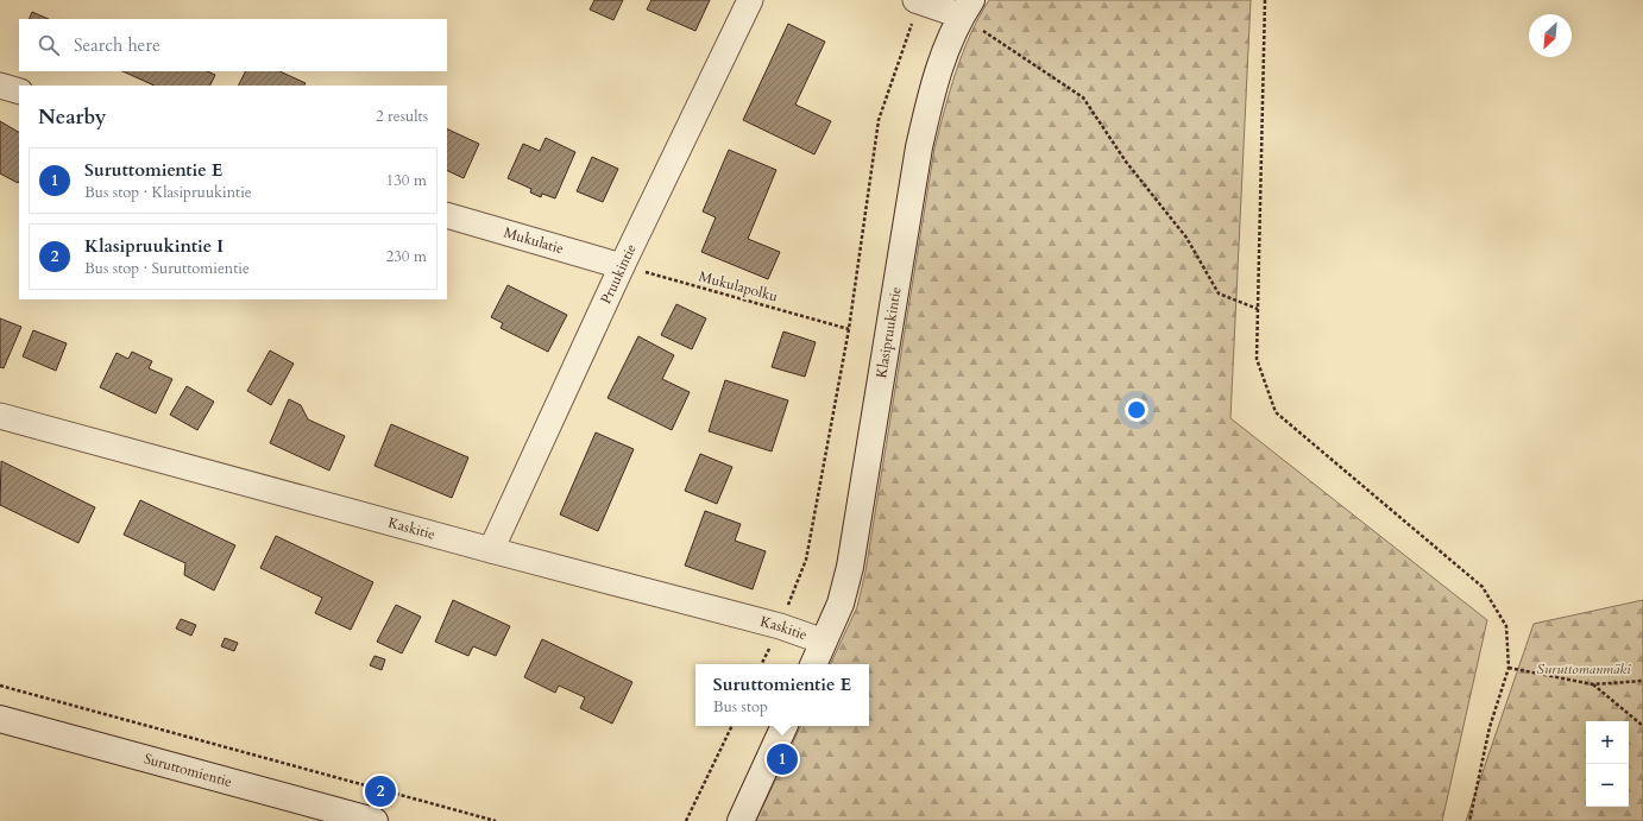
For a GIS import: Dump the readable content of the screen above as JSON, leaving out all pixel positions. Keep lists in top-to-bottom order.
{
  "streets": {
    "main road": ["Klasipruukintie", "Suruttomientie"],
    "street": ["Mukulatie", "Pruukintie", "Kaskitie"],
    "path": ["Mukulapolku"]
  },
  "crossings": [
    ["Mukulatie", "Pruukintie"],
    ["Mukulatie", "Mukulapolku"],
    ["Pruukintie", "Mukulapolku"],
    ["Pruukintie", "Kaskitie"],
    ["Klasipruukintie", "Kaskitie"]
  ],
  "parks": ["Suruttomanmäki"],
  "north": "bottom left",
  "page": {
    "search": "Search here",
    "heading": ["Nearby", "2 results"],
    "list": [
      {
        "mark": "1",
        "name": "Suruttomientie E",
        "note": "Bus stop · Klasipruukintie",
        "value": "130 m"
      },
      {
        "mark": "2",
        "name": "Klasipruukintie I",
        "note": "Bus stop · Suruttomientie",
        "value": "230 m"
      }
    ],
    "popup": ["Suruttomientie E", "Bus stop"],
    "map_buttons": ["+", "−"],
    "pins": ["1", "2"]
  }
}
